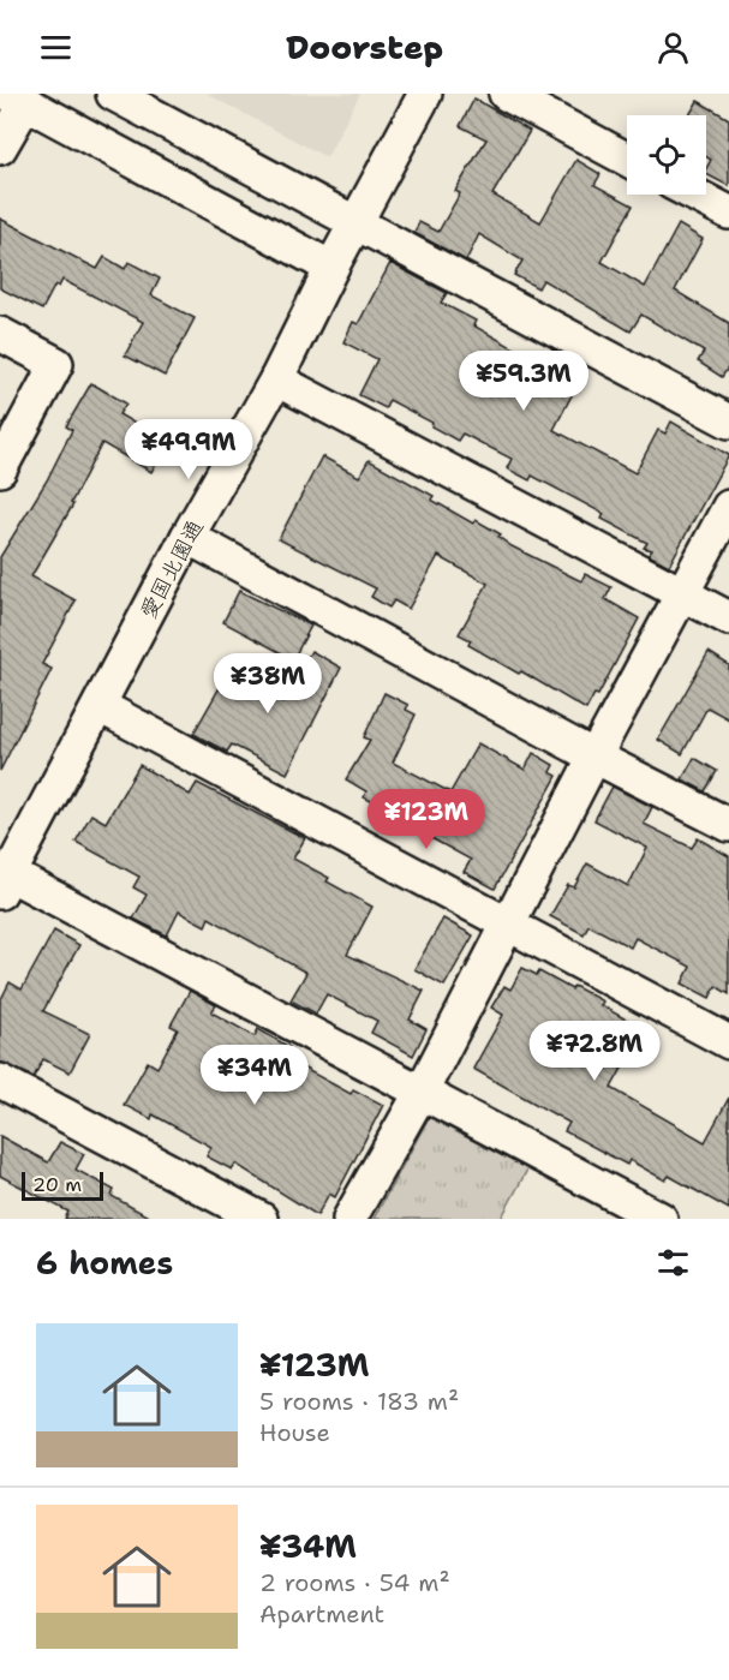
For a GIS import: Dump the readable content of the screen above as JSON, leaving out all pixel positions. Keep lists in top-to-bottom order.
{
  "streets": {
    "street": ["愛国北園通"]
  },
  "scale_bar": "20 m",
  "page": {
    "header": "Doorstep",
    "price": [
      "¥59.3M",
      "¥49.9M",
      "¥38M",
      "¥123M",
      "¥72.8M",
      "¥34M"
    ],
    "scale": "20 m",
    "heading": "6 homes",
    "list": [
      {
        "name": "¥123M",
        "note": "5 rooms · 183 m² · House"
      },
      {
        "name": "¥34M",
        "note": "2 rooms · 54 m² · Apartment"
      }
    ]
  }
}
